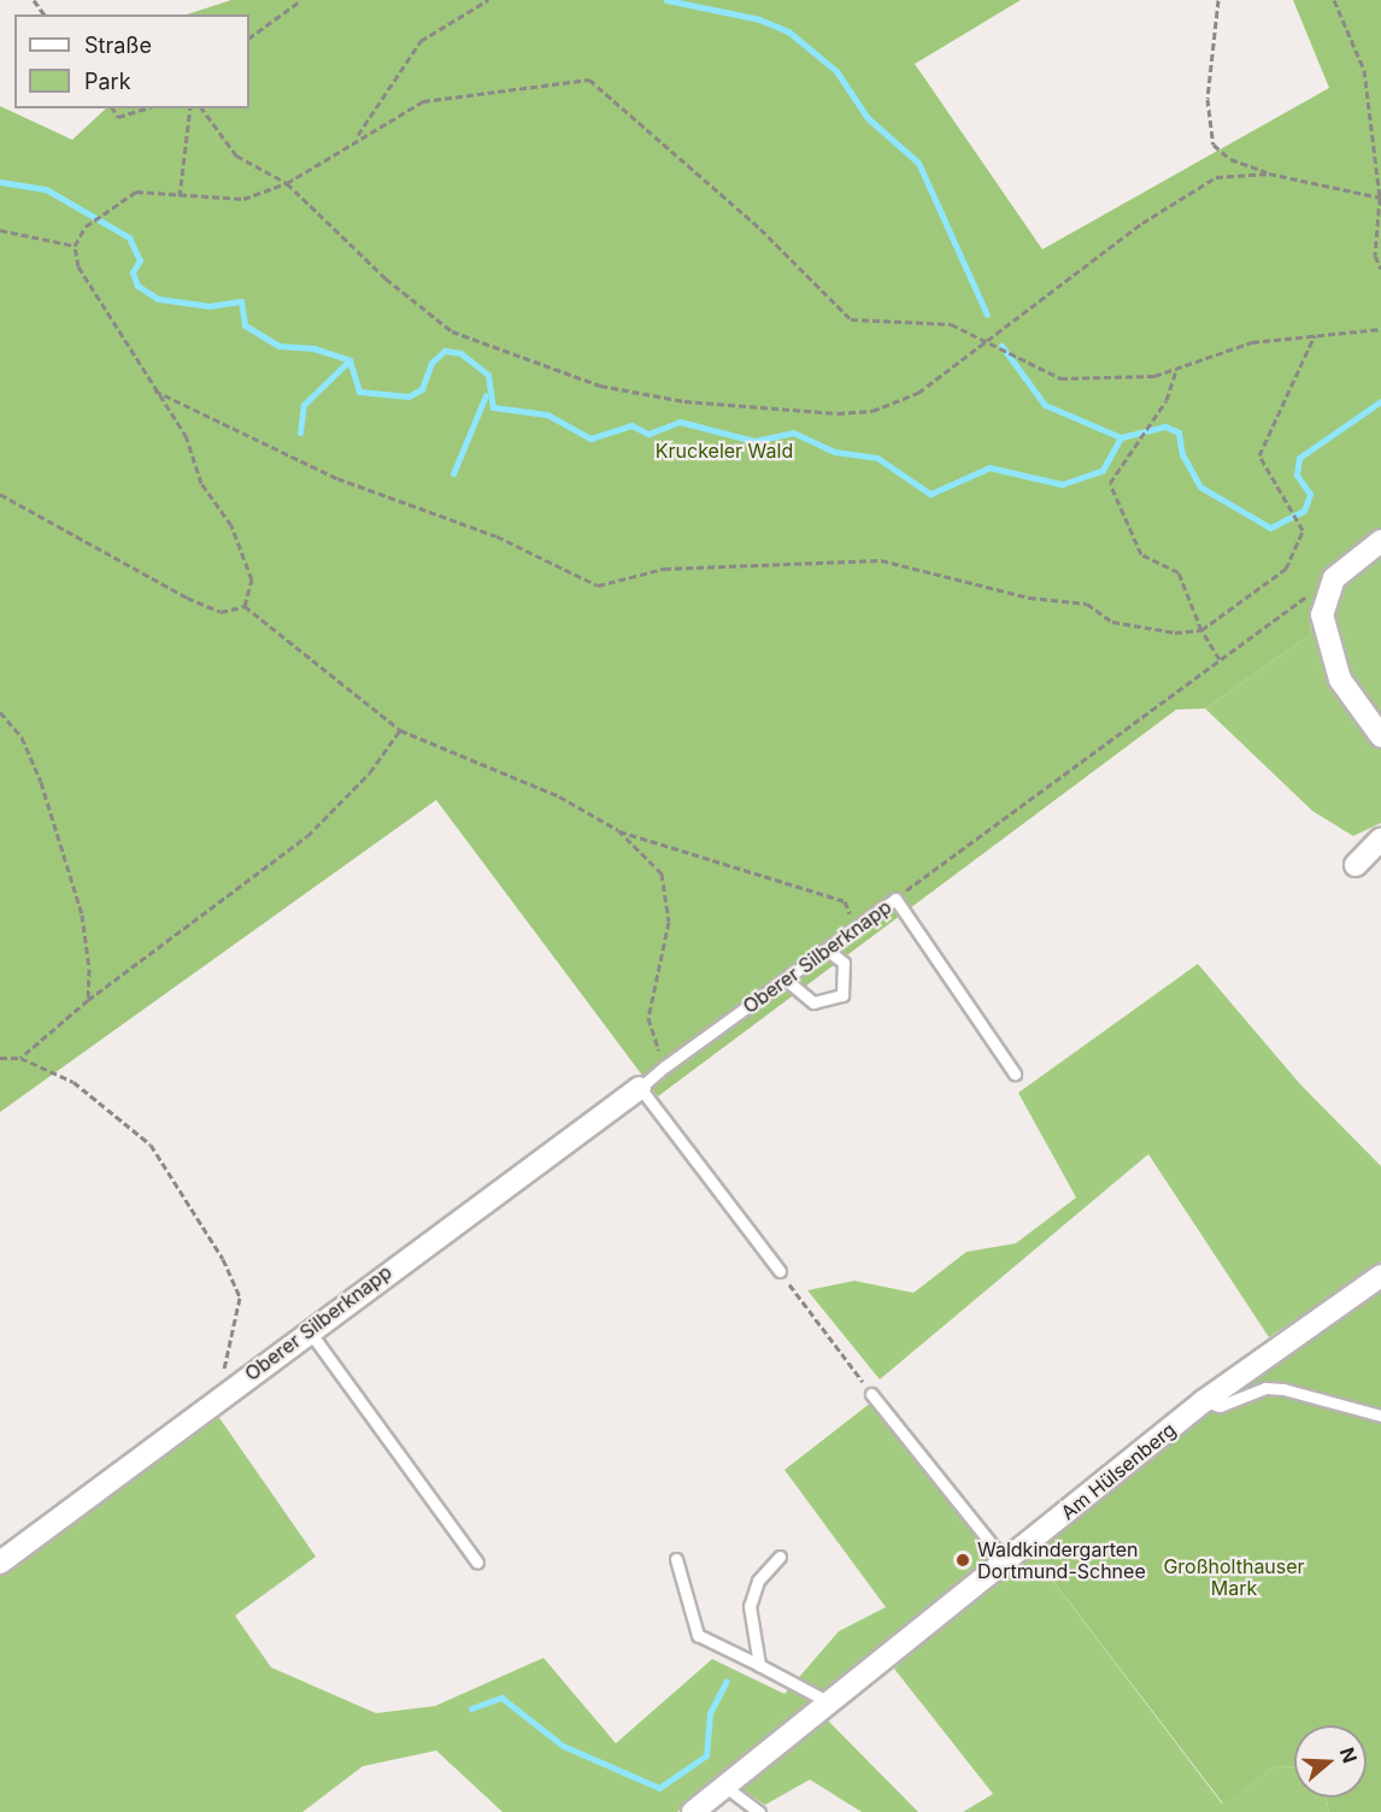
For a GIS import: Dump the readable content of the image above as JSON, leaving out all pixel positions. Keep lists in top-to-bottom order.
{
  "streets": {
    "street": ["Oberer Silberknapp", "Am Hülsenberg"]
  },
  "parks": ["Kruckeler Wald", "Großholthauser Mark"],
  "places": ["Waldkindergarten Dortmund-Schnee"],
  "legend": ["Straße", "Park"],
  "north": "right"
}
